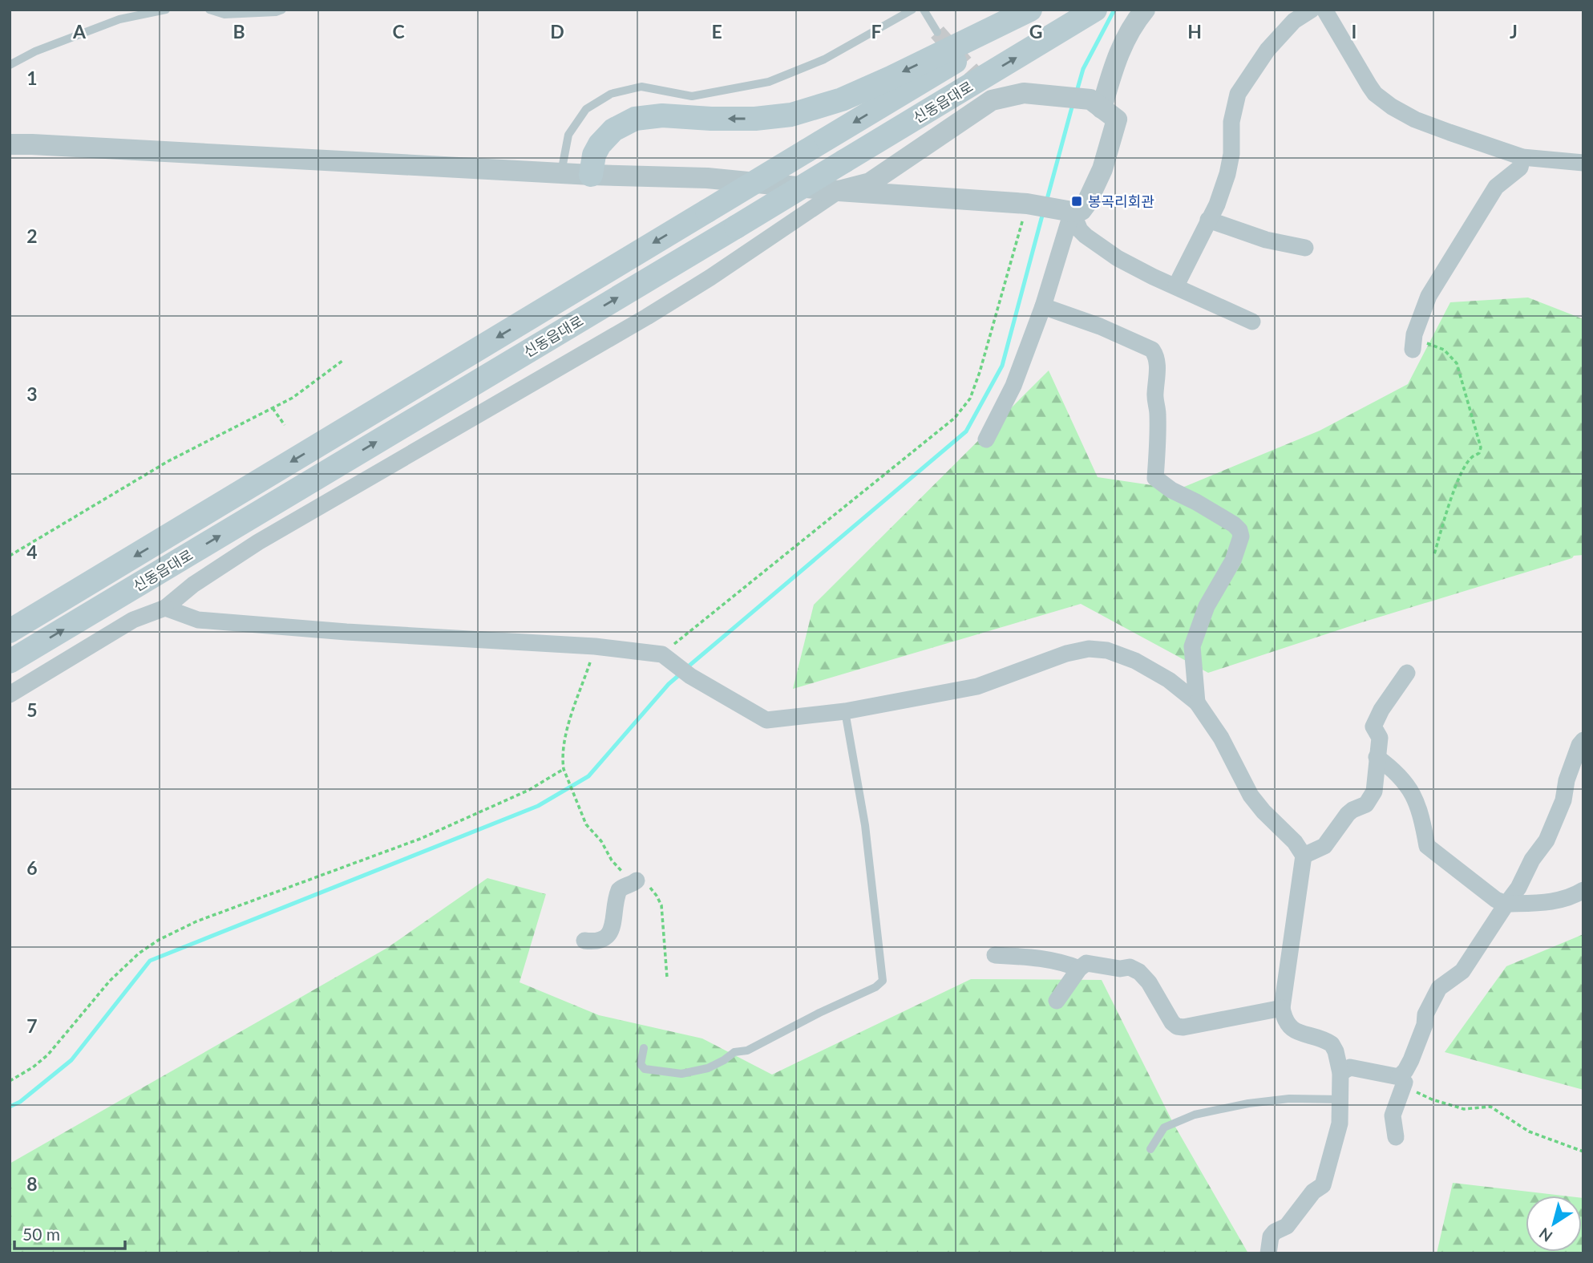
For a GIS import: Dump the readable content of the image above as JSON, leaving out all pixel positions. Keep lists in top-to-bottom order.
{
  "streets": {
    "main road": ["신동읍대로"]
  },
  "places": {
    "transit": ["봉곡리회관"]
  },
  "scale_bar": "50 m",
  "north": "bottom left",
  "grid": {
    "columns": [
      "A",
      "B",
      "C",
      "D",
      "E",
      "F",
      "G",
      "H",
      "I",
      "J"
    ],
    "rows": [
      "1",
      "2",
      "3",
      "4",
      "5",
      "6",
      "7",
      "8"
    ]
  }
}
